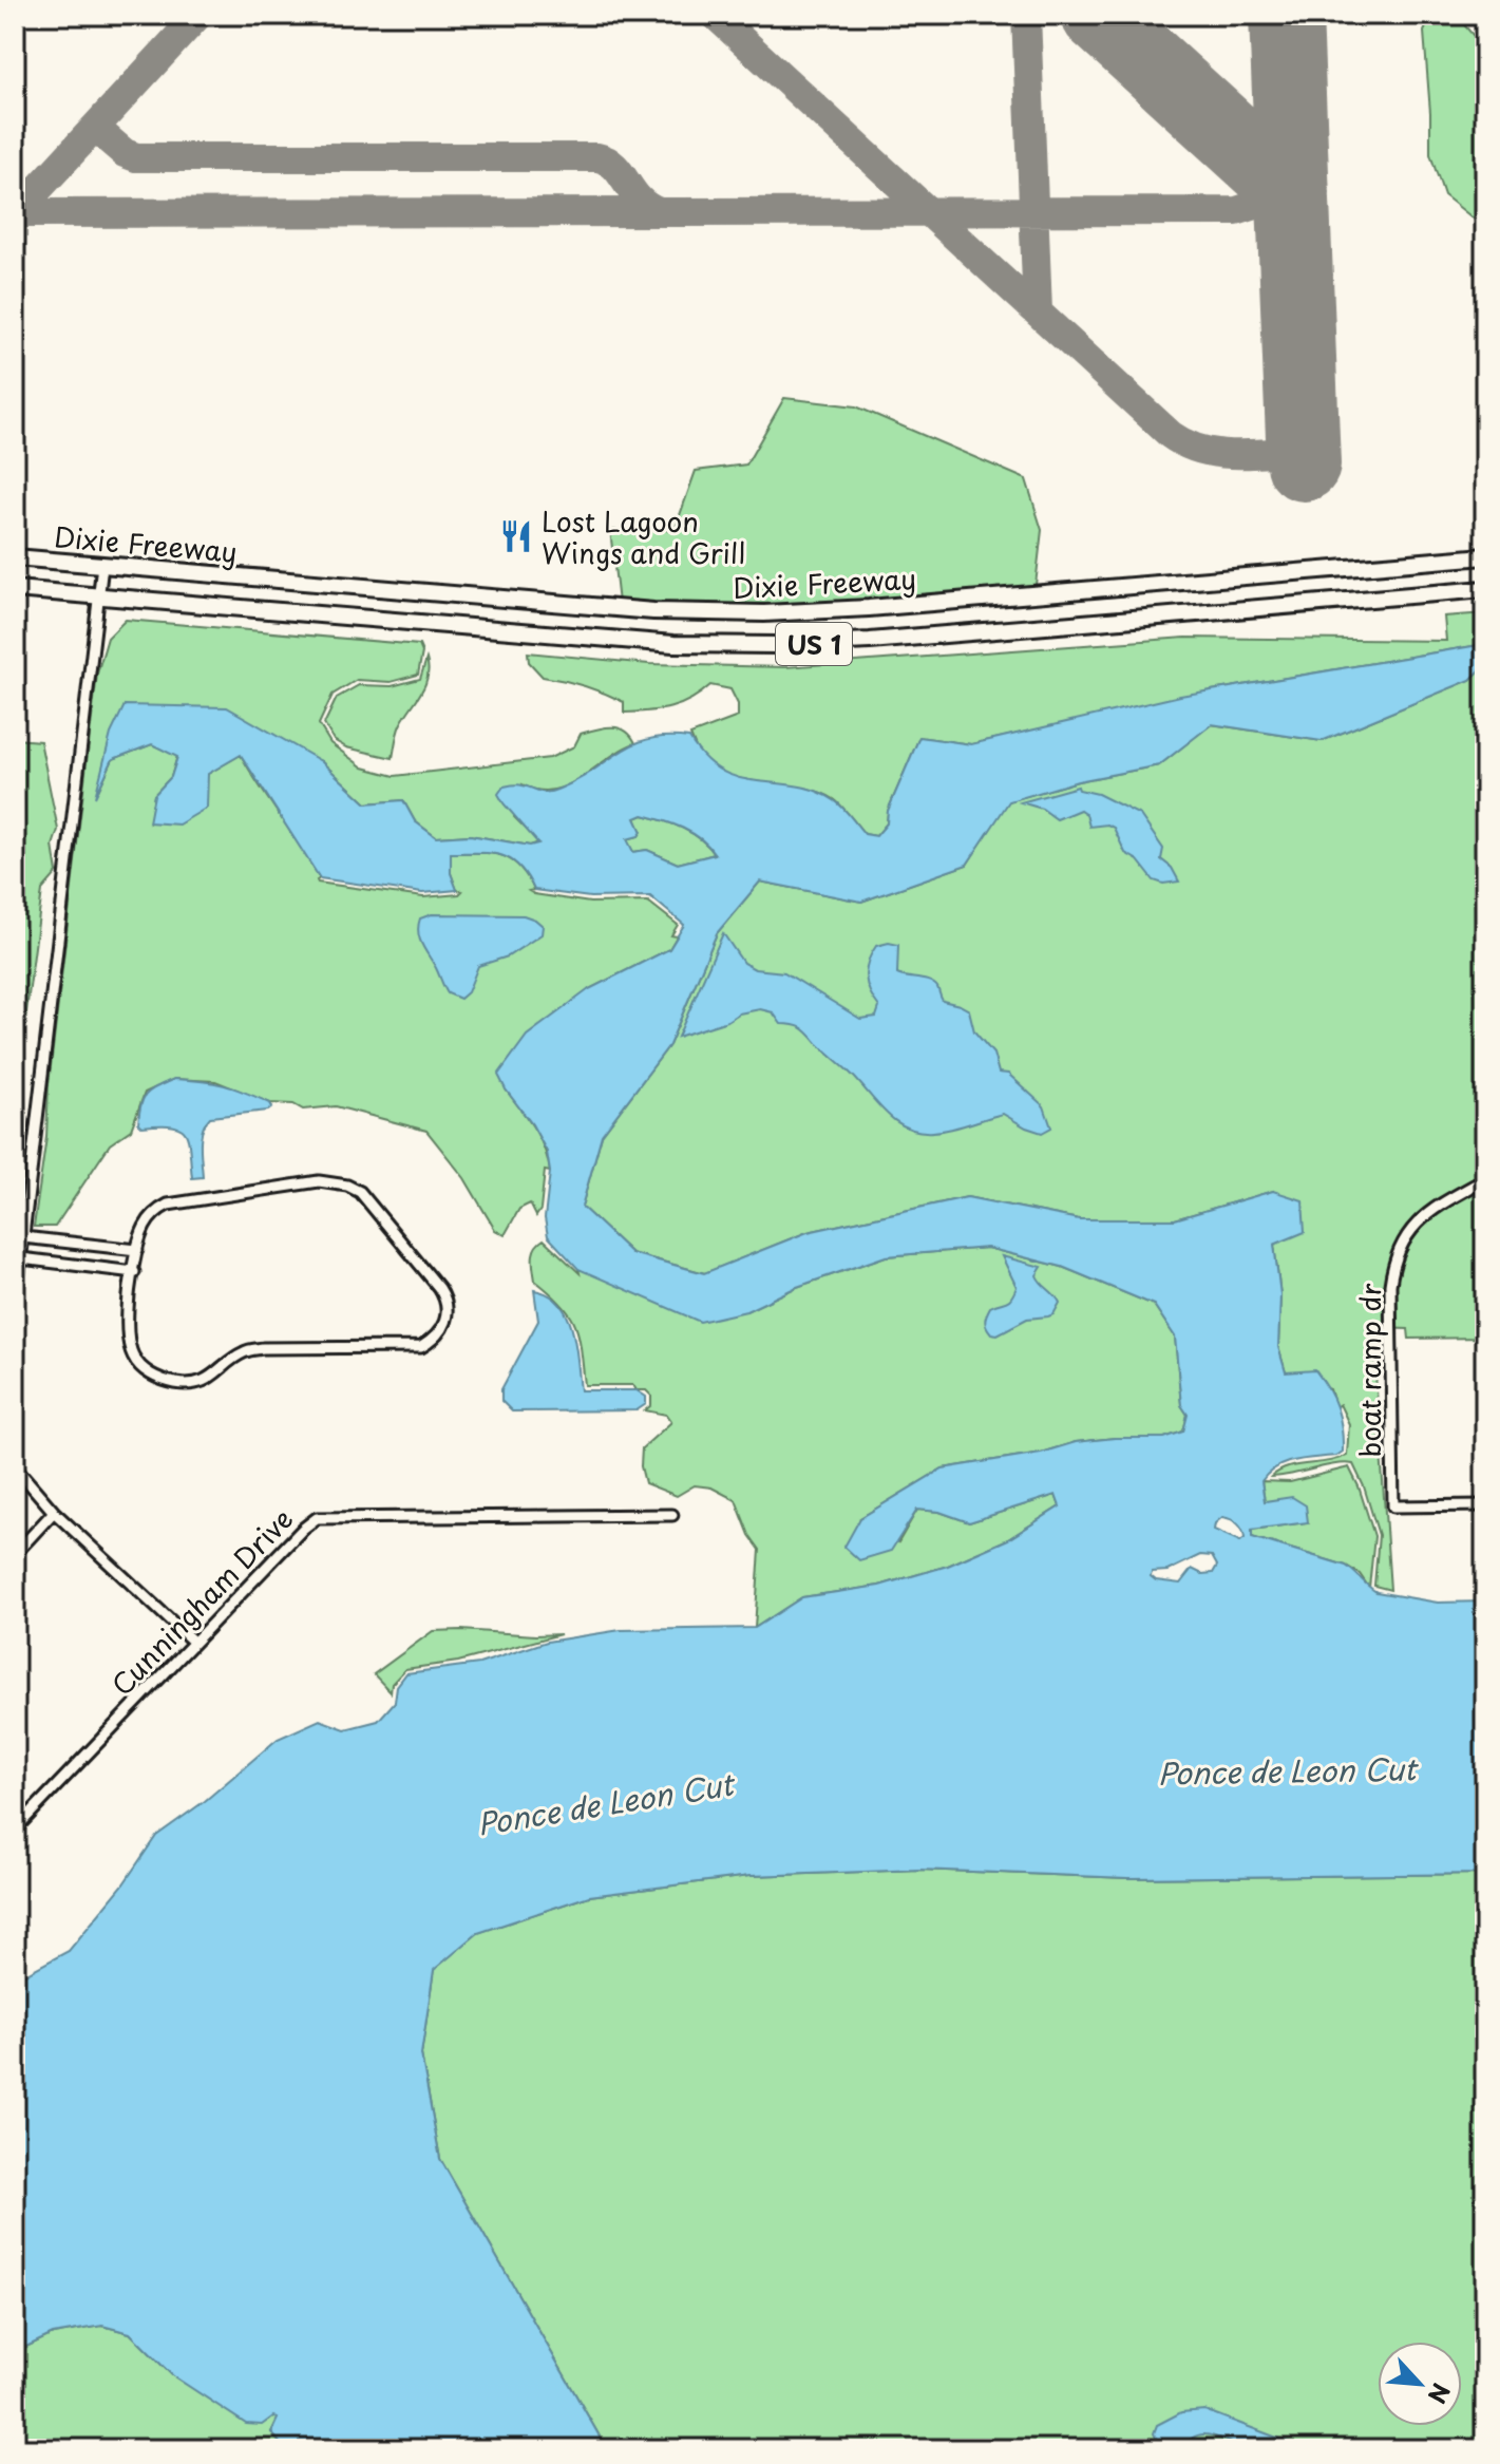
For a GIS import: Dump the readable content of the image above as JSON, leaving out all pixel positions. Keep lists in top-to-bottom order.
{
  "streets": {
    "main road": ["Dixie Freeway", "US 1"],
    "street": ["boat ramp dr", "Cunningham Drive"]
  },
  "water": ["Ponce de Leon Cut"],
  "places": {
    "restaurant": ["Lost Lagoon Wings and Grill"]
  },
  "north": "bottom right"
}
